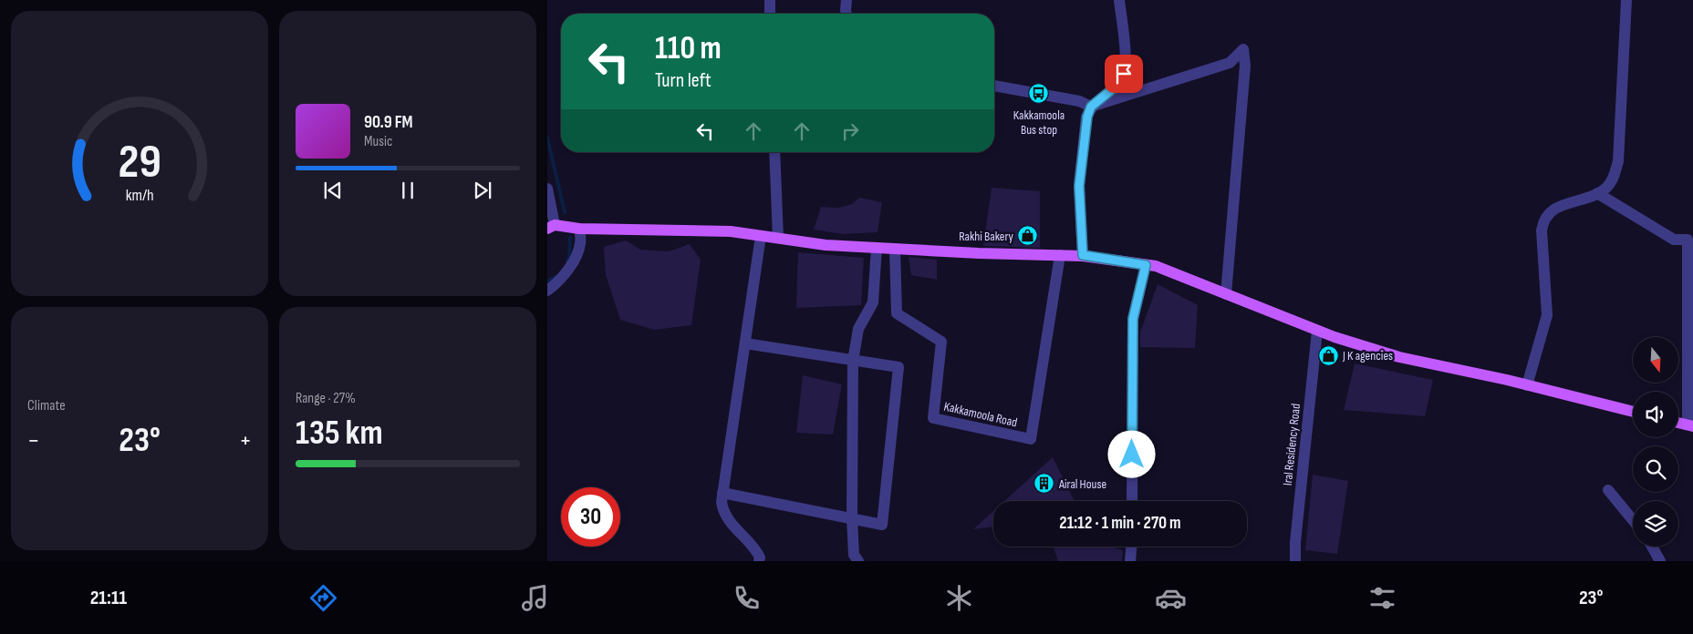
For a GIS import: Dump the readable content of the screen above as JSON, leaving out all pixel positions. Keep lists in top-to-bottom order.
{
  "streets": {
    "street": ["Kakkamoola Road", "Iral Residency Road"]
  },
  "places": {
    "bus stop": ["Kakkamoola Bus stop"],
    "shop": ["Rakhi Bakery", "J K agencies"],
    "building": ["Airal House"]
  },
  "north": "bottom",
  "page": {
    "turn": ["110 m", "Turn left"],
    "song": ["90.9 FM", "Music"],
    "tile": [
      "Climate",
      ["Range · 27%", "135 km"]
    ],
    "heat": ["−", "23°", "+"],
    "limit": "30",
    "trip": "21:12 · 1 min · 270 m",
    "tabs": ["21:11", "23°"],
    "gauge": ["29", "km/h"]
  }
}
